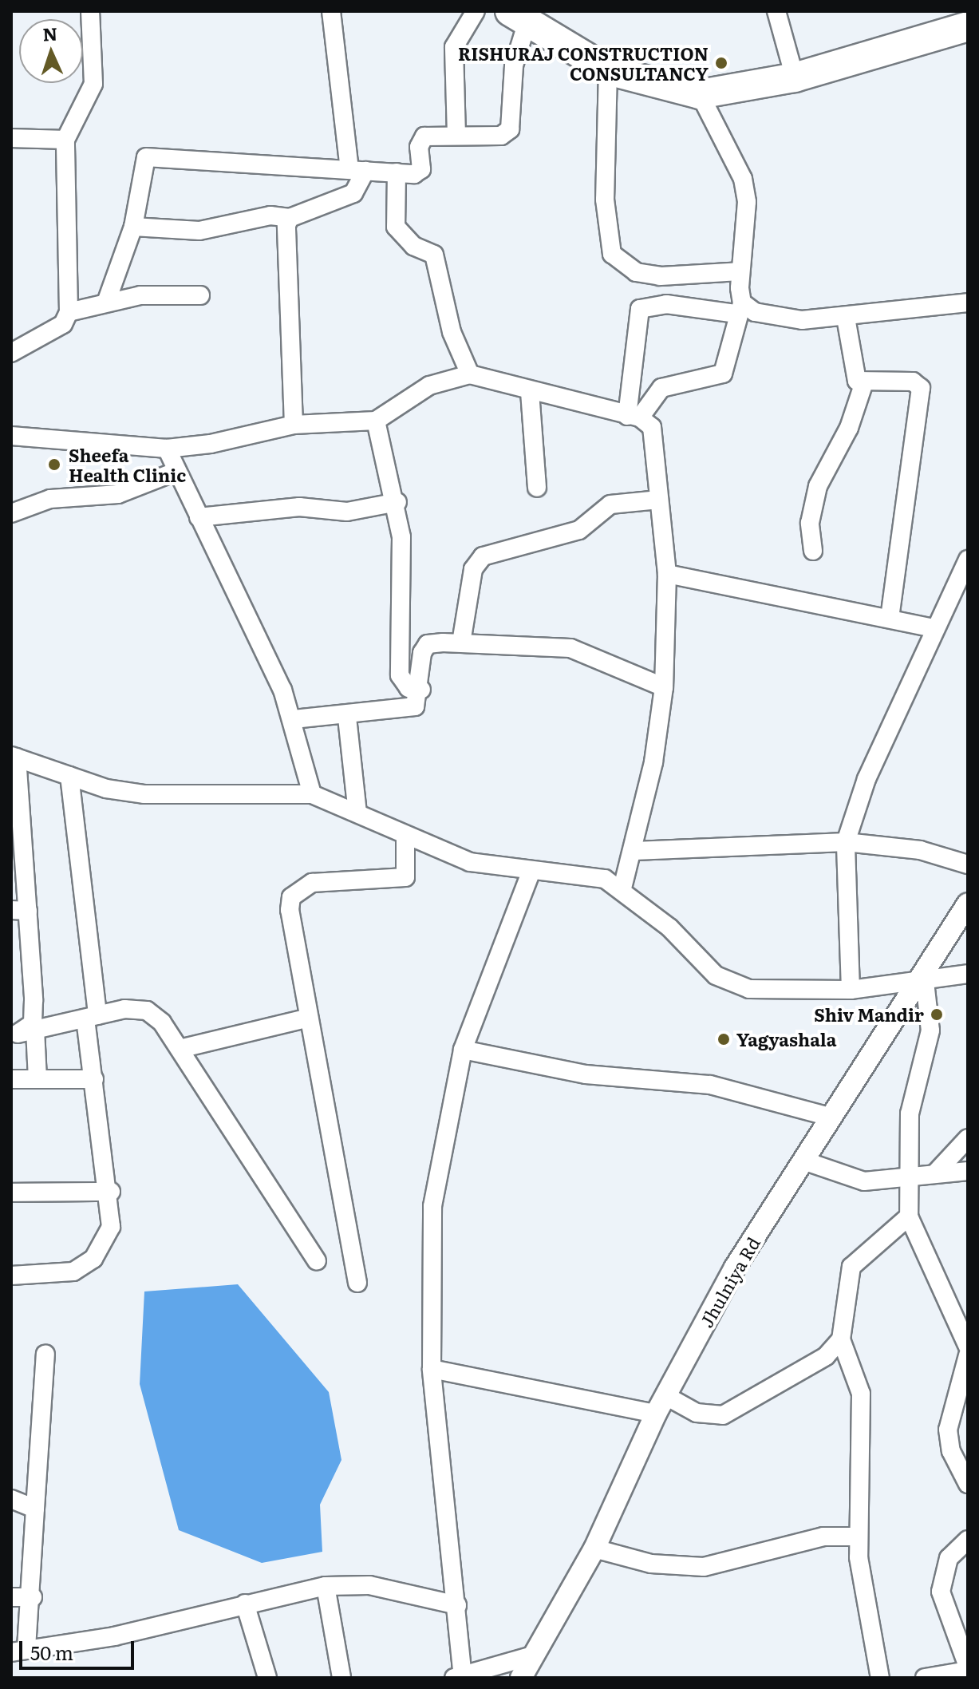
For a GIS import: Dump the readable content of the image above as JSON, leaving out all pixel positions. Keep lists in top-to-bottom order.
{
  "streets": {
    "street": ["Jhulniya Rd"]
  },
  "places": [
    "RISHURAJ CONSTRUCTION CONSULTANCY",
    "Sheefa Health Clinic",
    "Shiv Mandir",
    "Yagyashala"
  ],
  "scale_bar": "50 m",
  "north": "top"
}
